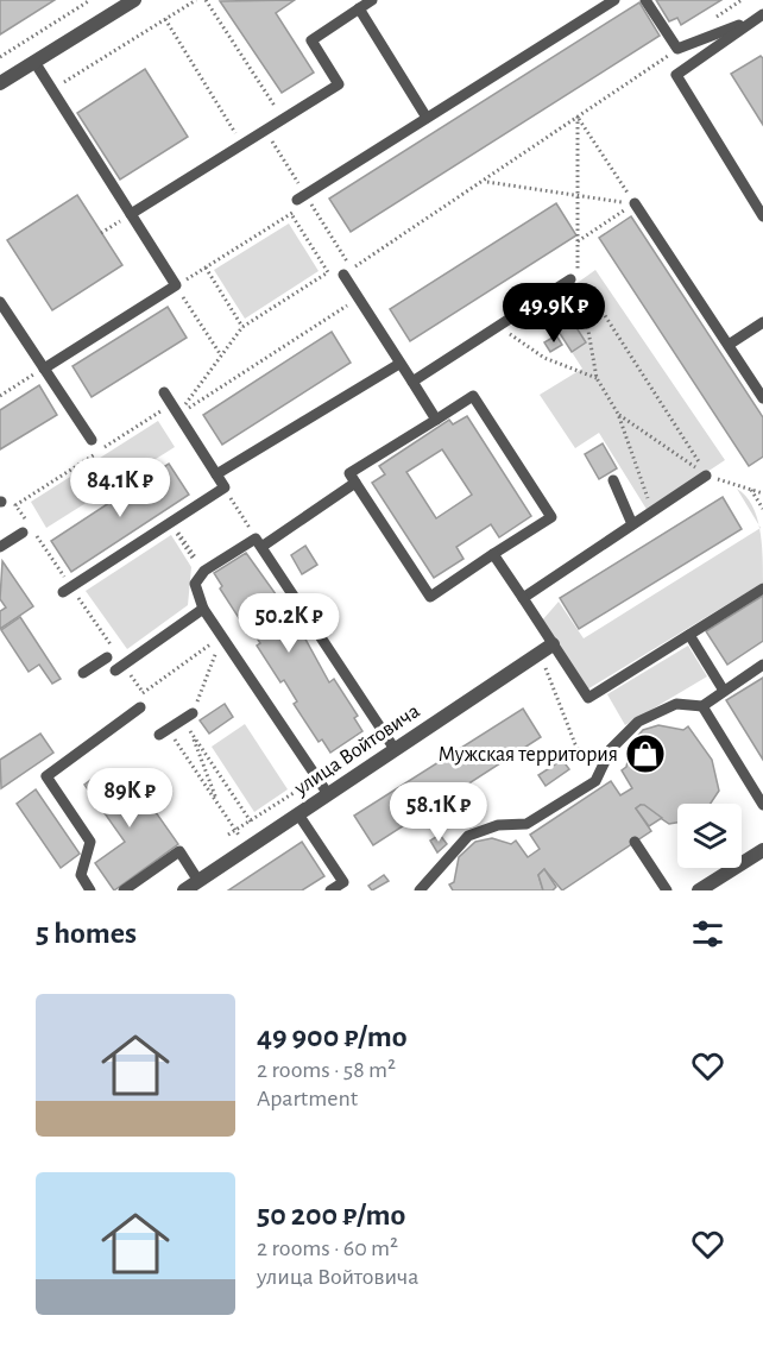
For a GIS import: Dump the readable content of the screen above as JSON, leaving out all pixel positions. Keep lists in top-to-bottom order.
{
  "streets": {
    "street": ["улица Войтовича"]
  },
  "places": {
    "shop": ["Мужская территория"]
  },
  "page": {
    "price": [
      "49.9K ₽",
      "84.1K ₽",
      "50.2K ₽",
      "89K ₽",
      "58.1K ₽"
    ],
    "heading": "5 homes",
    "list": [
      {
        "name": "49 900 ₽/mo",
        "note": "2 rooms · 58 m² · Apartment"
      },
      {
        "name": "50 200 ₽/mo",
        "note": "2 rooms · 60 m² · улица Войтовича"
      }
    ]
  }
}
